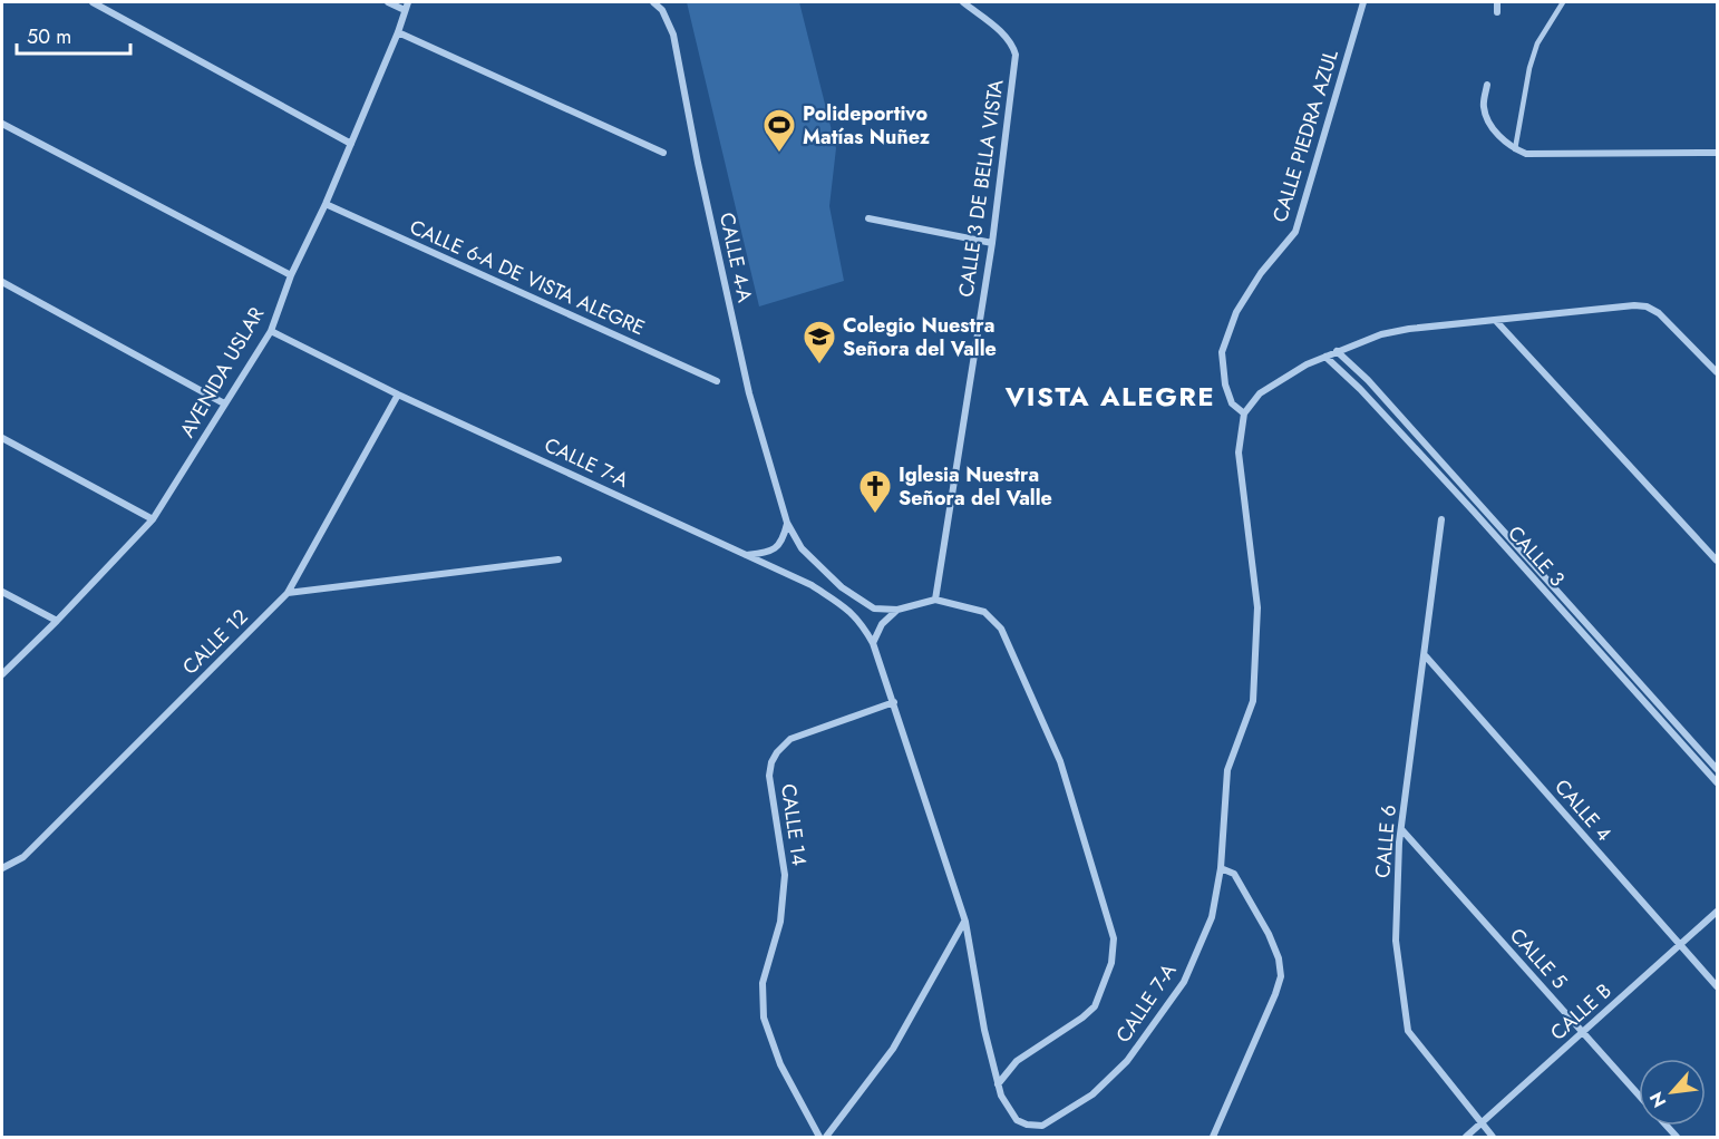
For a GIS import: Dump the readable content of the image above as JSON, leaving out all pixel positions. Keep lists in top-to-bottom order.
{
  "streets": {
    "street": [
      "CALLE PIEDRA AZUL",
      "CALLE 3 DE BELLA VISTA",
      "CALLE 4-A",
      "CALLE 6-A DE VISTA ALEGRE",
      "AVENIDA USLAR",
      "CALLE 7-A",
      "CALLE 3",
      "CALLE 12",
      "CALLE 4",
      "CALLE 14",
      "CALLE 6",
      "CALLE 5",
      "CALLE B"
    ]
  },
  "crossings": [
    ["CALLE PIEDRA AZUL", "CALLE 7-A"],
    ["CALLE 6-A DE VISTA ALEGRE", "AVENIDA USLAR"],
    ["AVENIDA USLAR", "CALLE 7-A"],
    ["CALLE 7-A", "CALLE 12"],
    ["CALLE 7-A", "CALLE 14"],
    ["CALLE 4", "CALLE 6"],
    ["CALLE 4", "CALLE B"],
    ["CALLE 6", "CALLE 5"],
    ["CALLE 6", "CALLE B"],
    ["CALLE 5", "CALLE B"]
  ],
  "districts": ["VISTA ALEGRE"],
  "places": {
    "sports": ["Polideportivo Matías Nuñez"],
    "school or university": ["Colegio Nuestra Señora del Valle"],
    "church": ["Iglesia Nuestra Señora del Valle"]
  },
  "scale_bar": "50 m",
  "north": "bottom left"
}
